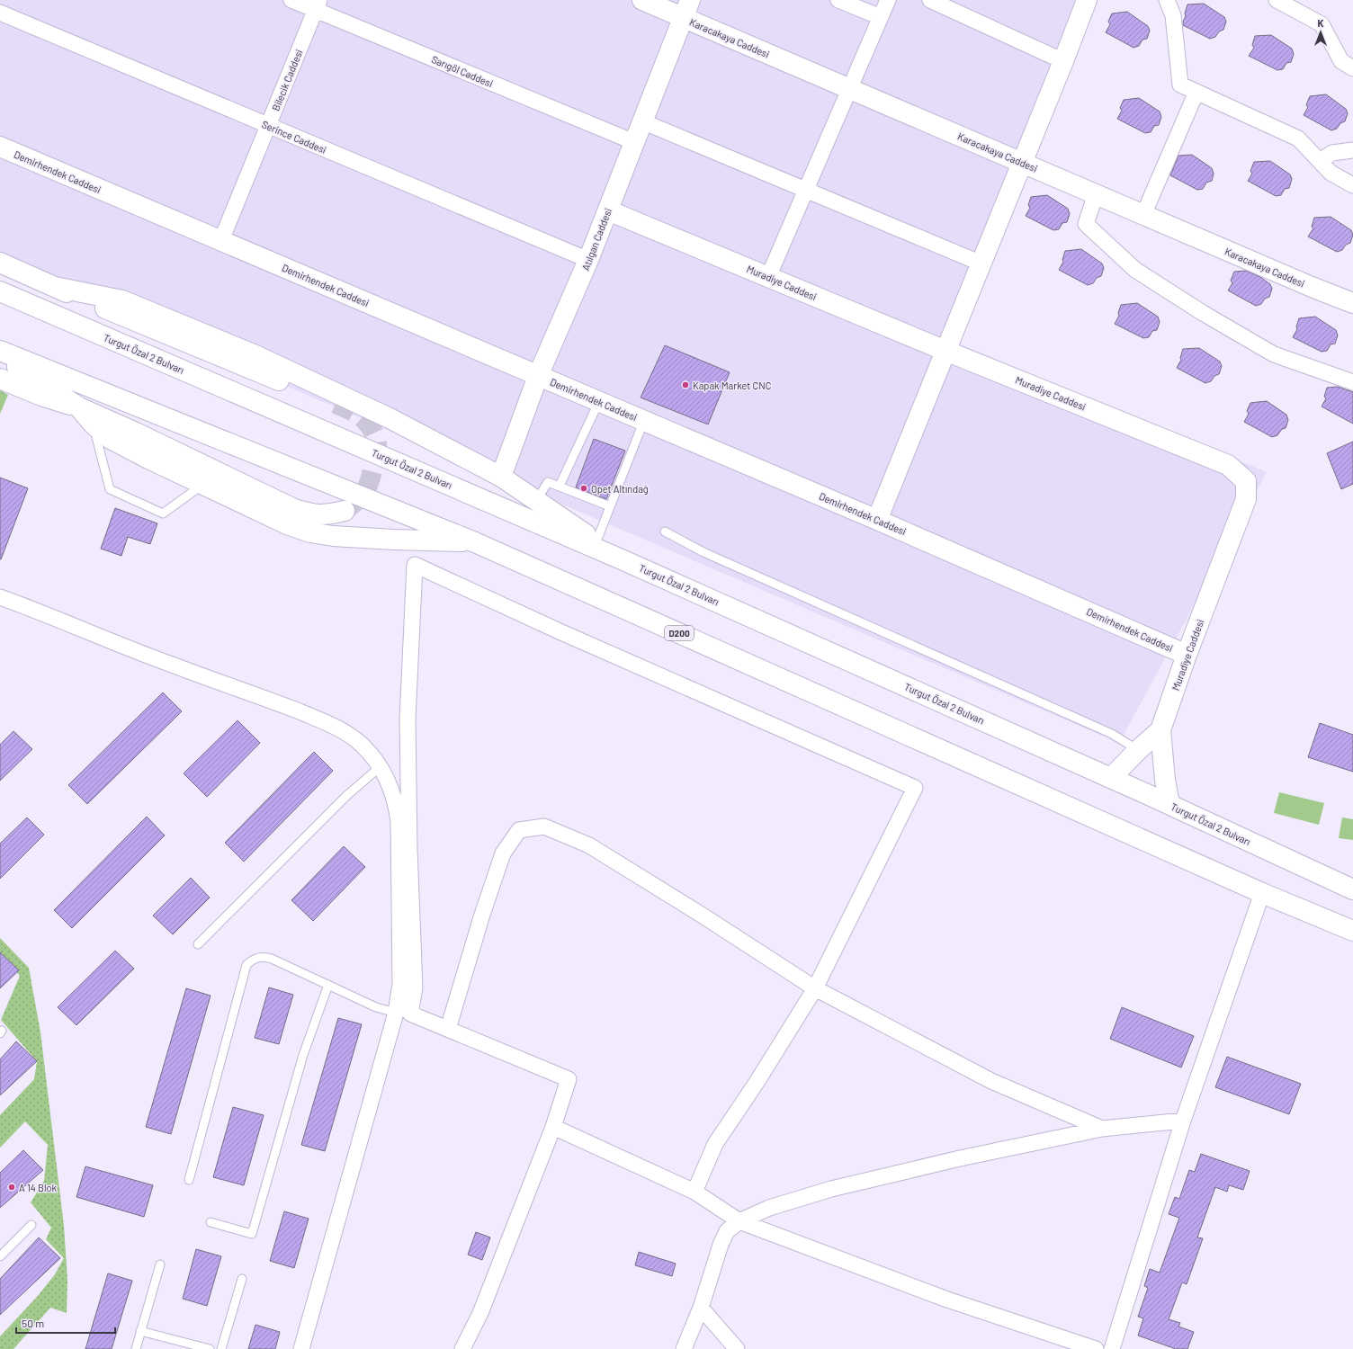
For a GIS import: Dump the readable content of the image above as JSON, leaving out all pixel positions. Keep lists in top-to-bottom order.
{
  "streets": {
    "main road": [
      "Karacakaya Caddesi",
      "Demirhendek Caddesi",
      "Atılgan Caddesi",
      "Muradiye Caddesi",
      "Turgut Özal 2 Bulvarı",
      "D200"
    ],
    "street": ["Sarıgöl Caddesi", "Bilecik Caddesi", "Serince Caddesi"]
  },
  "crossings": [
    ["Karacakaya Caddesi", "Atılgan Caddesi"],
    ["Sarıgöl Caddesi", "Bilecik Caddesi"],
    ["Sarıgöl Caddesi", "Atılgan Caddesi"],
    ["Bilecik Caddesi", "Serince Caddesi"],
    ["Bilecik Caddesi", "Demirhendek Caddesi"],
    ["Serince Caddesi", "Atılgan Caddesi"],
    ["Demirhendek Caddesi", "Atılgan Caddesi"],
    ["Demirhendek Caddesi", "Muradiye Caddesi"],
    ["Atılgan Caddesi", "Muradiye Caddesi"]
  ],
  "places": ["Kapak Market CNC", "Opet Altındağ", "A 14 Blok"],
  "scale_bar": "50 m",
  "north": "top"
}
